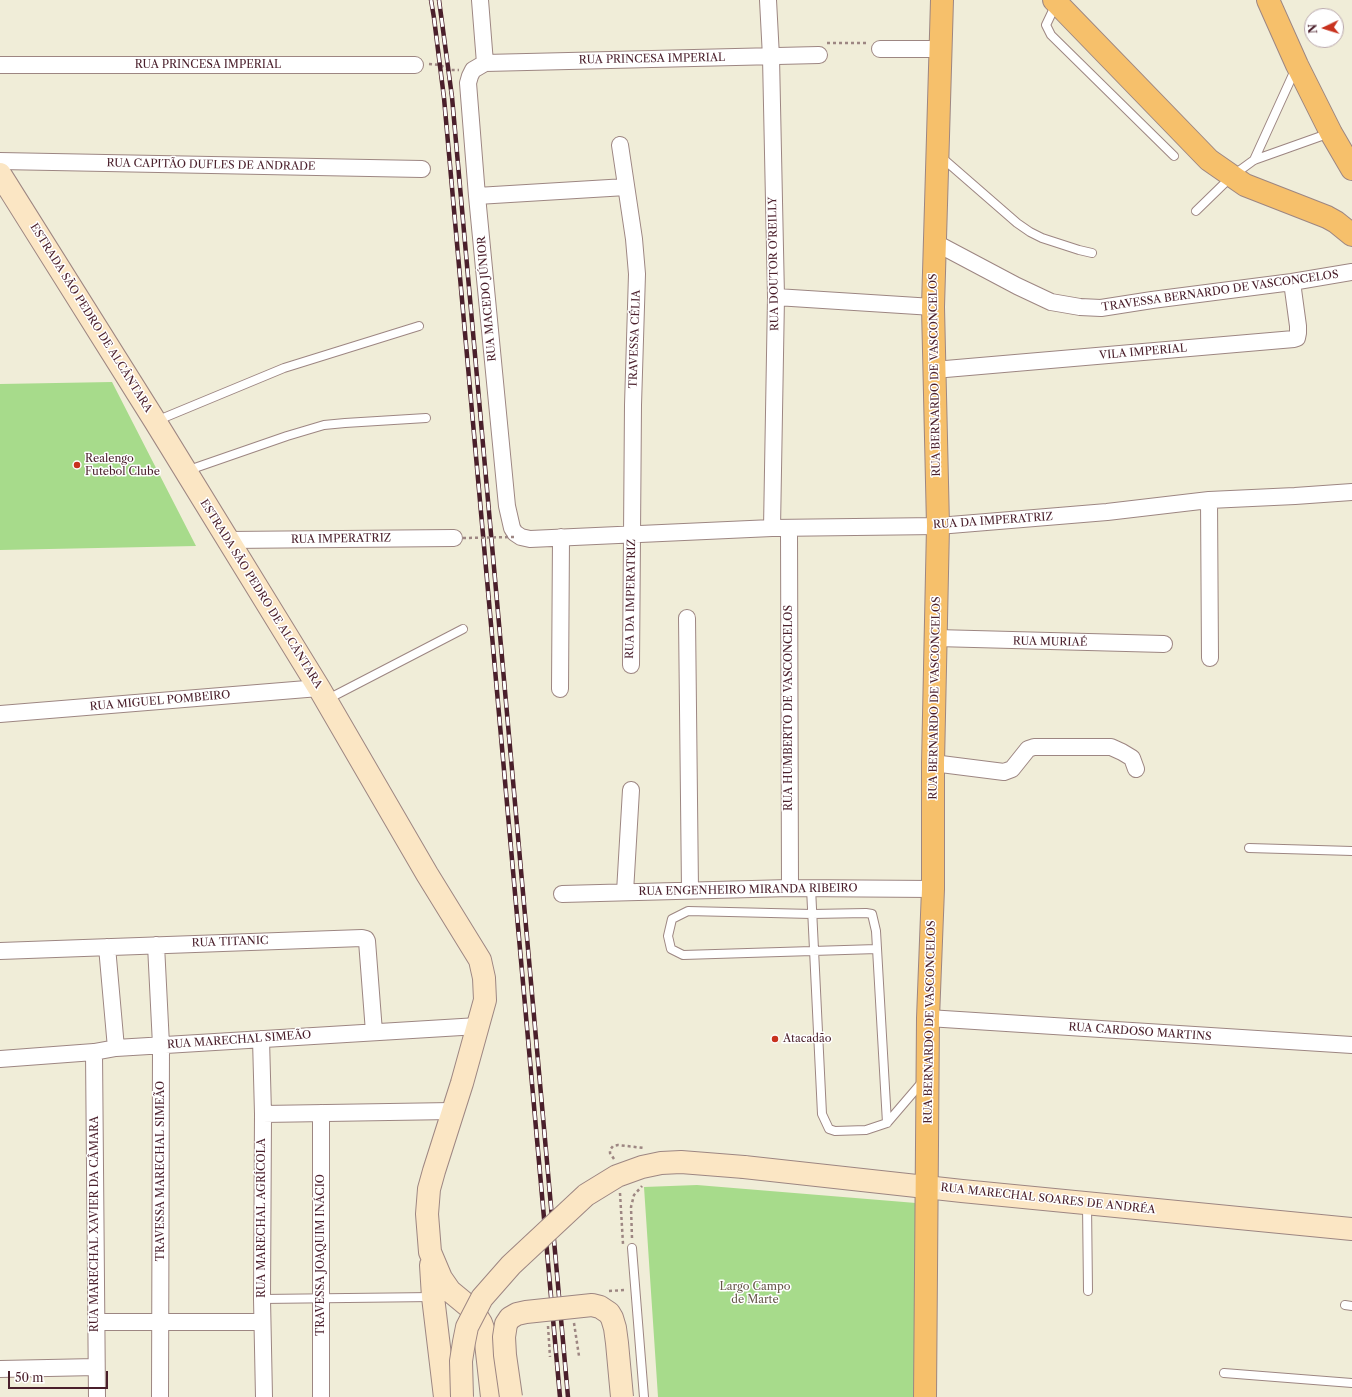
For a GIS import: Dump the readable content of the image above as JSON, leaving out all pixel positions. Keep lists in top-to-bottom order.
{
  "streets": {
    "main road": ["RUA BERNARDO DE VASCONCELOS"],
    "street": [
      "RUA PRINCESA IMPERIAL",
      "RUA CAPITÃO DUFLES DE ANDRADE",
      "RUA DOUTOR O'REILLY",
      "TRAVESSA BERNARDO DE VASCONCELOS",
      "RUA MACEDO JÚNIOR",
      "ESTRADA SÃO PEDRO DE ALCÂNTARA",
      "TRAVESSA CÉLIA",
      "VILA IMPERIAL",
      "RUA DA IMPERATRIZ",
      "RUA IMPERATRIZ",
      "RUA MURIAÉ",
      "RUA MIGUEL POMBEIRO",
      "RUA HUMBERTO DE VASCONCELOS",
      "RUA ENGENHEIRO MIRANDA RIBEIRO",
      "RUA TITANIC",
      "RUA CARDOSO MARTINS",
      "RUA MARECHAL SIMEÃO",
      "TRAVESSA MARECHAL SIMEÃO",
      "RUA MARECHAL SOARES DE ANDRÉA",
      "RUA MARECHAL AGRÍCOLA",
      "RUA MARECHAL XAVIER DA CÂMARA",
      "TRAVESSA JOAQUIM INÁCIO"
    ]
  },
  "crossings": [
    ["RUA PRINCESA IMPERIAL", "RUA DOUTOR O'REILLY"],
    ["RUA PRINCESA IMPERIAL", "RUA MACEDO JÚNIOR"],
    ["RUA DOUTOR O'REILLY", "RUA DA IMPERATRIZ"],
    ["TRAVESSA BERNARDO DE VASCONCELOS", "VILA IMPERIAL"],
    ["TRAVESSA BERNARDO DE VASCONCELOS", "RUA BERNARDO DE VASCONCELOS"],
    ["RUA MACEDO JÚNIOR", "RUA DA IMPERATRIZ"],
    ["ESTRADA SÃO PEDRO DE ALCÂNTARA", "RUA IMPERATRIZ"],
    ["ESTRADA SÃO PEDRO DE ALCÂNTARA", "RUA MIGUEL POMBEIRO"],
    ["ESTRADA SÃO PEDRO DE ALCÂNTARA", "RUA MARECHAL SIMEÃO"],
    ["TRAVESSA CÉLIA", "RUA DA IMPERATRIZ"],
    ["VILA IMPERIAL", "RUA BERNARDO DE VASCONCELOS"],
    ["RUA BERNARDO DE VASCONCELOS", "RUA DA IMPERATRIZ"],
    ["RUA BERNARDO DE VASCONCELOS", "RUA MURIAÉ"],
    ["RUA BERNARDO DE VASCONCELOS", "RUA ENGENHEIRO MIRANDA RIBEIRO"],
    ["RUA BERNARDO DE VASCONCELOS", "RUA CARDOSO MARTINS"],
    ["RUA BERNARDO DE VASCONCELOS", "RUA MARECHAL SOARES DE ANDRÉA"],
    ["RUA DA IMPERATRIZ", "RUA HUMBERTO DE VASCONCELOS"],
    ["RUA HUMBERTO DE VASCONCELOS", "RUA ENGENHEIRO MIRANDA RIBEIRO"],
    ["RUA TITANIC", "RUA MARECHAL SIMEÃO"],
    ["RUA TITANIC", "TRAVESSA MARECHAL SIMEÃO"],
    ["RUA MARECHAL SIMEÃO", "TRAVESSA MARECHAL SIMEÃO"],
    ["RUA MARECHAL SIMEÃO", "RUA MARECHAL AGRÍCOLA"],
    ["RUA MARECHAL SIMEÃO", "RUA MARECHAL XAVIER DA CÂMARA"]
  ],
  "parks": ["Largo Campo de Marte"],
  "places": ["Realengo Futebol Clube", "Atacadão"],
  "scale_bar": "50 m",
  "north": "left"
}
